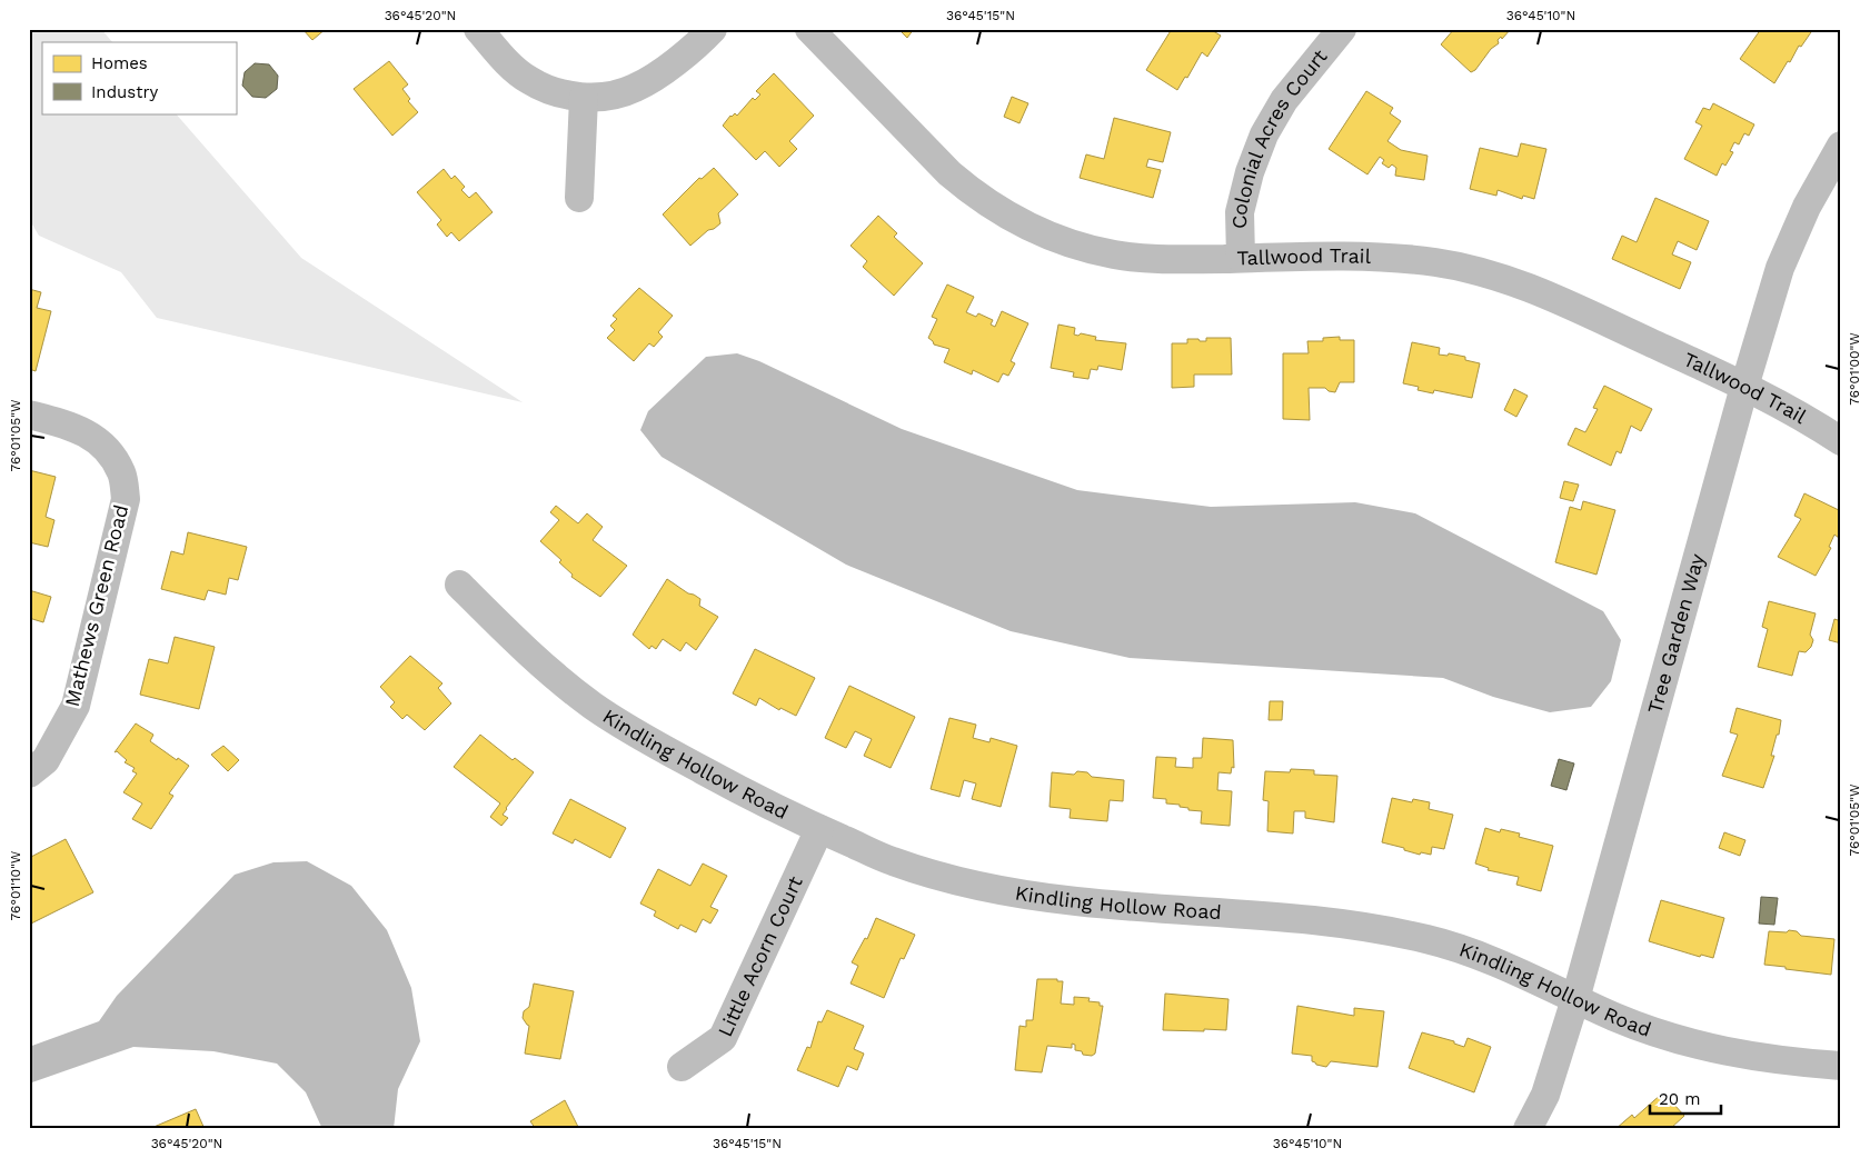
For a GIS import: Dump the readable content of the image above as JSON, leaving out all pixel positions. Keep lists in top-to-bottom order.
{
  "streets": {
    "street": [
      "Colonial Acres Court",
      "Tallwood Trail",
      "Mathews Green Road",
      "Tree Garden Way",
      "Kindling Hollow Road",
      "Little Acorn Court"
    ]
  },
  "crossings": [
    ["Colonial Acres Court", "Tallwood Trail"],
    ["Tallwood Trail", "Tree Garden Way"],
    ["Tree Garden Way", "Kindling Hollow Road"],
    ["Kindling Hollow Road", "Little Acorn Court"]
  ],
  "legend": ["Homes", "Industry"],
  "scale_bar": "20 m",
  "coordinates": [
    "36°45'20\"N",
    "36°45'15\"N",
    "36°45'10\"N",
    "76°01'00\"W",
    "76°01'05\"W",
    "76°01'10\"W"
  ]
}
